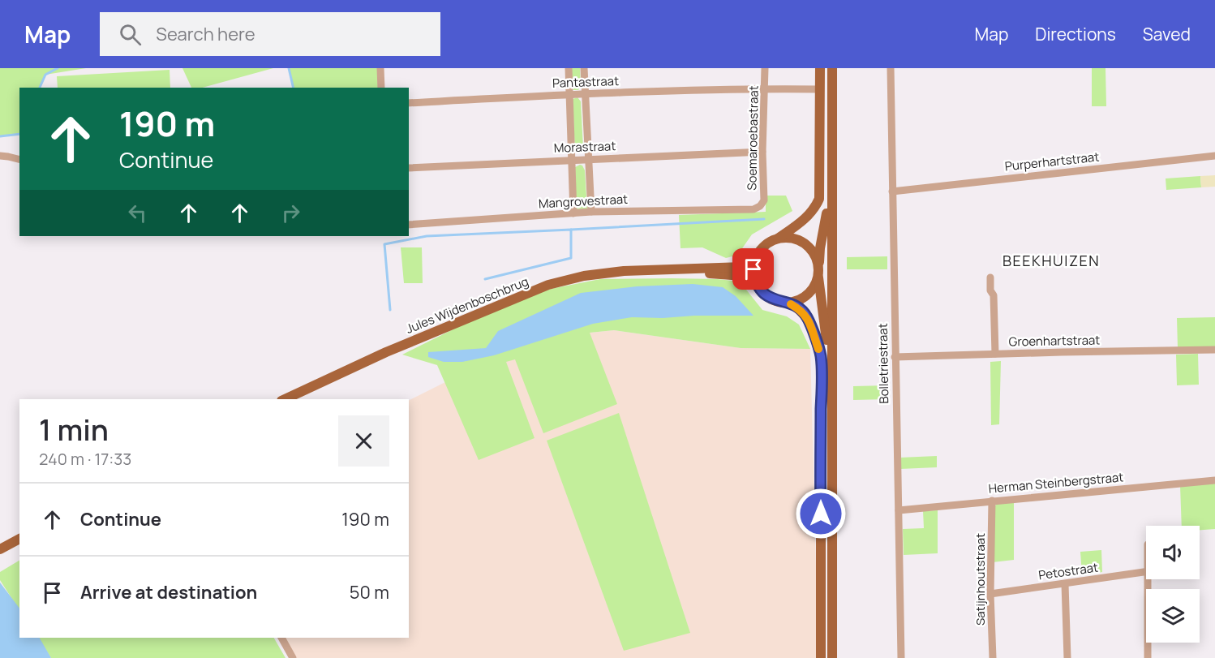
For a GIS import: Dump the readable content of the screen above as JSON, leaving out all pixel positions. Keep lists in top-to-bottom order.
{
  "streets": {
    "main road": ["Jules Wijdenboschbrug"],
    "street": [
      "Pantastraat",
      "Soemaroebastraat",
      "Morastraat",
      "Purperhartstraat",
      "Mangrovestraat",
      "Groenhartstraat",
      "Bolletriestraat",
      "Herman Steinbergstraat",
      "Petostraat",
      "Satijnhoutstraat"
    ]
  },
  "crossings": [
    ["Pantastraat", "Soemaroebastraat"],
    ["Soemaroebastraat", "Morastraat"],
    ["Soemaroebastraat", "Mangrovestraat"],
    ["Purperhartstraat", "Bolletriestraat"],
    ["Groenhartstraat", "Bolletriestraat"],
    ["Bolletriestraat", "Herman Steinbergstraat"],
    ["Herman Steinbergstraat", "Satijnhoutstraat"],
    ["Petostraat", "Satijnhoutstraat"]
  ],
  "districts": ["BEEKHUIZEN"],
  "page": {
    "header": "Map",
    "search": "Search here",
    "nav": ["Map", "Directions", "Saved"],
    "turn": ["190 m", "Continue"],
    "heading": ["1 min", "240 m · 17:33"],
    "list": [
      {
        "name": "Continue",
        "value": "190 m"
      },
      {
        "name": "Arrive at destination",
        "value": "50 m"
      }
    ]
  }
}
